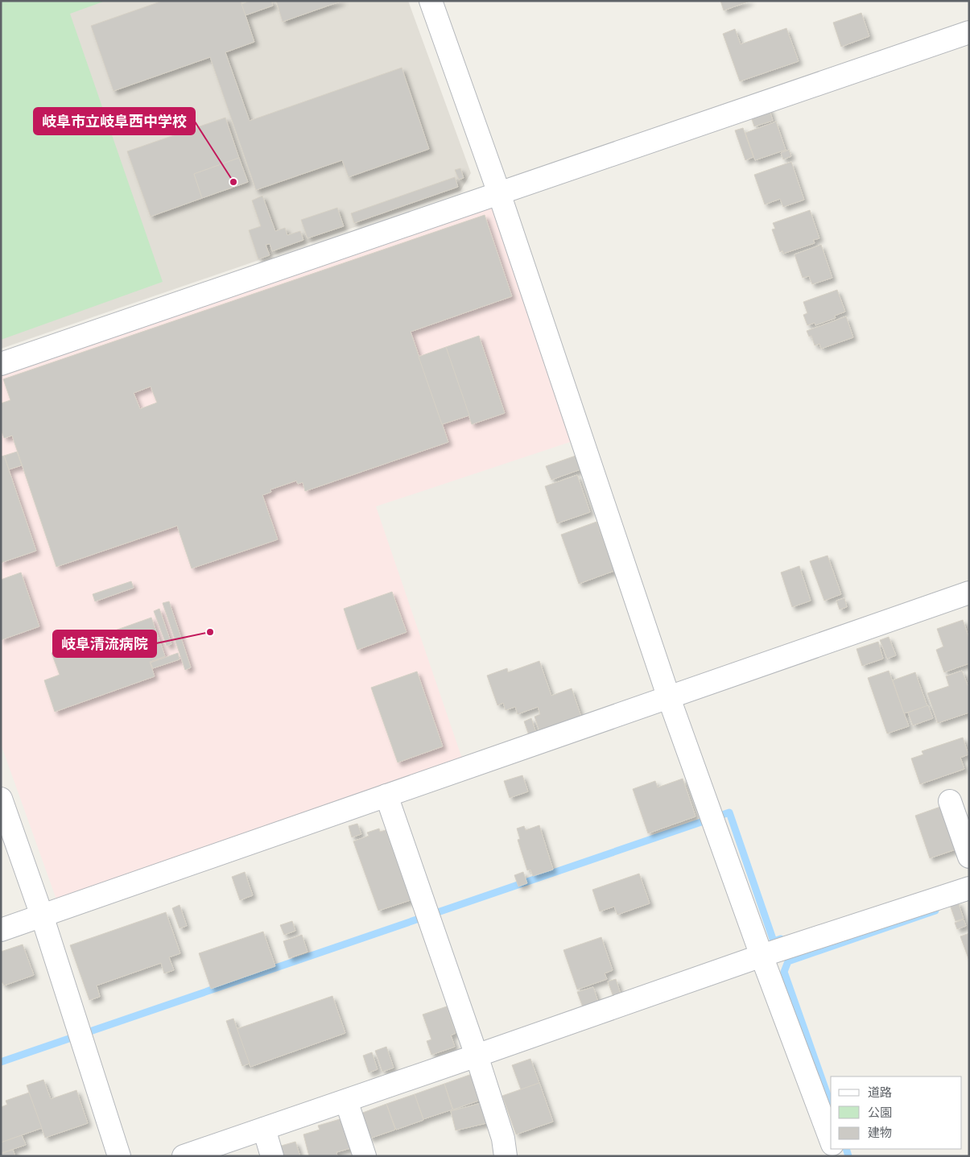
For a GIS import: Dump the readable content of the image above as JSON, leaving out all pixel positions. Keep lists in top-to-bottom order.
{
  "places": ["岐阜市立岐阜西中学校", "岐阜清流病院"],
  "legend": ["道路", "公園", "建物"]
}
